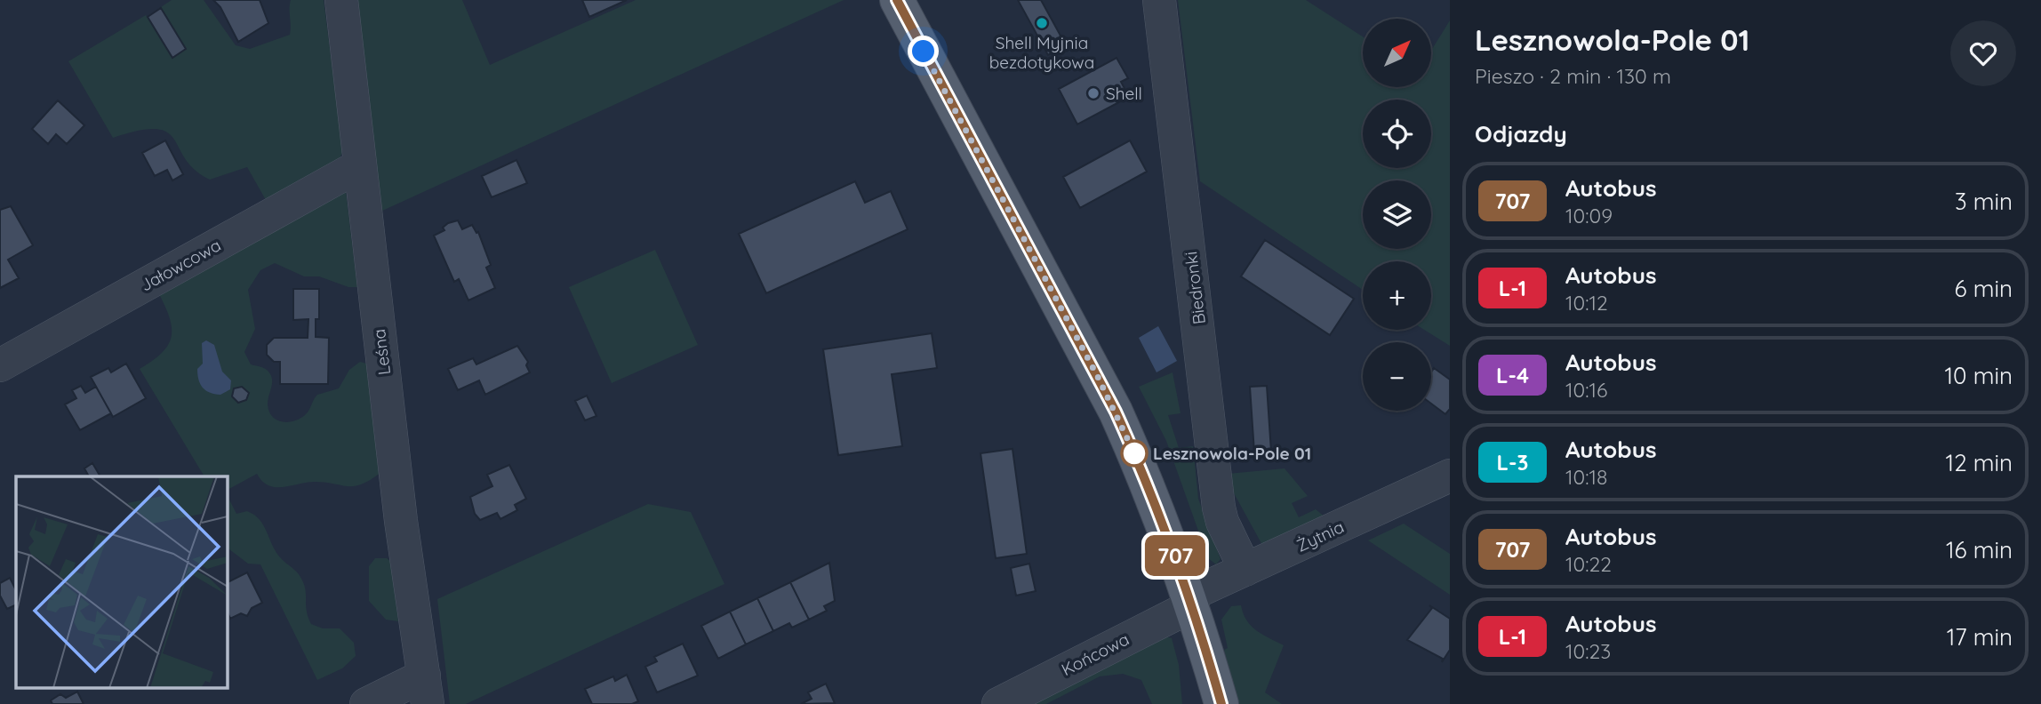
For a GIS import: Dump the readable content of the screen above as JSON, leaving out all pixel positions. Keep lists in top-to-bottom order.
{
  "streets": {
    "street": [
      "Jałowcowa",
      "Biedronki",
      "Leśna",
      "Żytnia",
      "Końcowa"
    ]
  },
  "crossings": [
    ["Jałowcowa", "Leśna"],
    ["Biedronki", "Żytnia"],
    ["Żytnia", "Końcowa"]
  ],
  "places": ["Shell Myjnia bezdotykowa", "Shell", "Lesznowola-Pole 01"],
  "lines": ["bus line 707"],
  "north": "top right",
  "page": {
    "on_map": "707",
    "heading": [
      ["Lesznowola-Pole 01", "Pieszo · 2 min · 130 m"],
      "Odjazdy"
    ],
    "map_buttons": ["+", "−"],
    "list": [
      {
        "mark": "707",
        "name": "Autobus",
        "note": "10:09",
        "value": "3 min"
      },
      {
        "mark": "L-1",
        "name": "Autobus",
        "note": "10:12",
        "value": "6 min"
      },
      {
        "mark": "L-4",
        "name": "Autobus",
        "note": "10:16",
        "value": "10 min"
      },
      {
        "mark": "L-3",
        "name": "Autobus",
        "note": "10:18",
        "value": "12 min"
      },
      {
        "mark": "707",
        "name": "Autobus",
        "note": "10:22",
        "value": "16 min"
      },
      {
        "mark": "L-1",
        "name": "Autobus",
        "note": "10:23",
        "value": "17 min"
      }
    ]
  }
}
